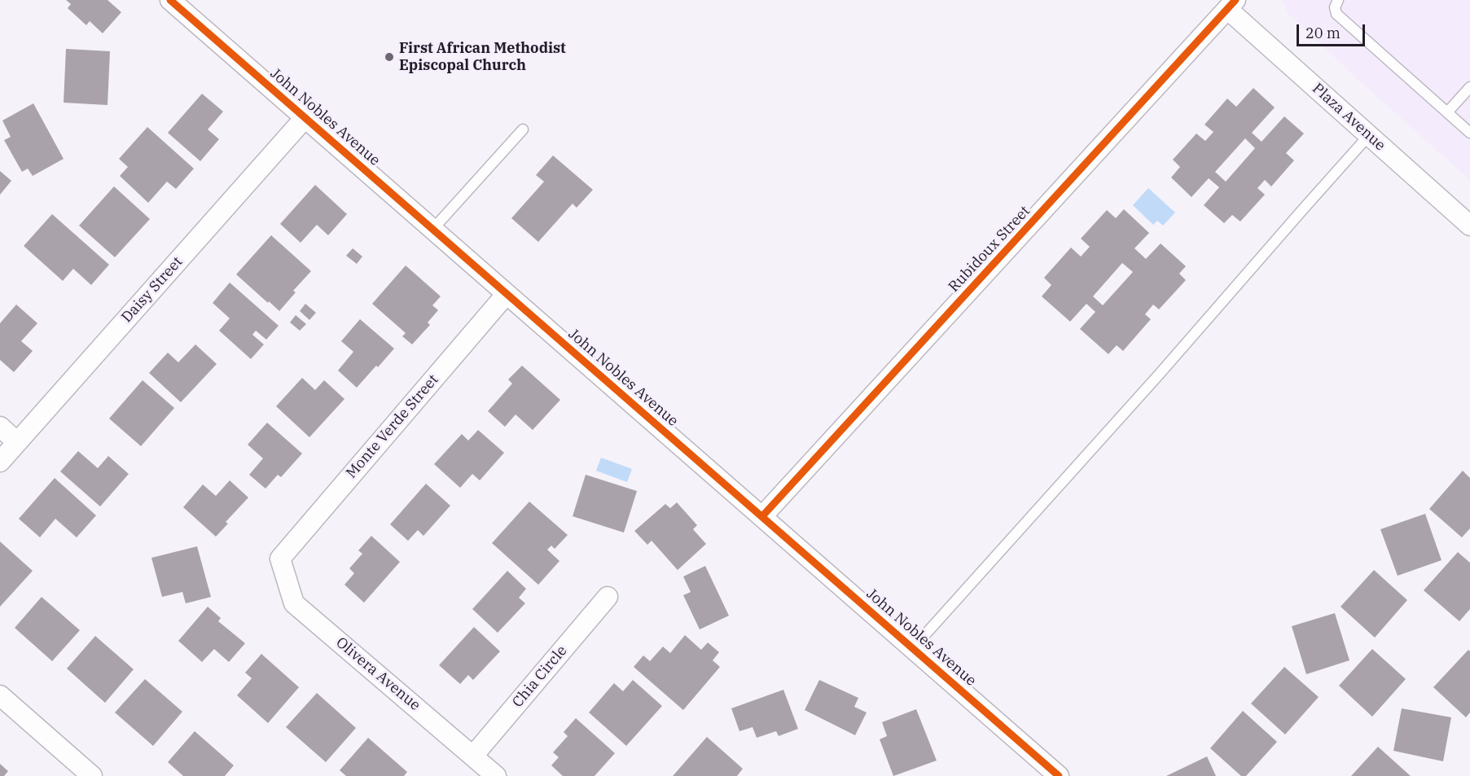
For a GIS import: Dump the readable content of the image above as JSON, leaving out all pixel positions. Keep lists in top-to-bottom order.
{
  "streets": {
    "street": [
      "John Nobles Avenue",
      "Plaza Avenue",
      "Rubidoux Street",
      "Daisy Street",
      "Monte Verde Street",
      "Olivera Avenue",
      "Chia Circle"
    ]
  },
  "crossings": [
    ["John Nobles Avenue", "Rubidoux Street"],
    ["John Nobles Avenue", "Daisy Street"],
    ["John Nobles Avenue", "Monte Verde Street"],
    ["Plaza Avenue", "Rubidoux Street"],
    ["Monte Verde Street", "Olivera Avenue"],
    ["Olivera Avenue", "Chia Circle"]
  ],
  "places": ["First African Methodist Episcopal Church"],
  "scale_bar": "20 m"
}
